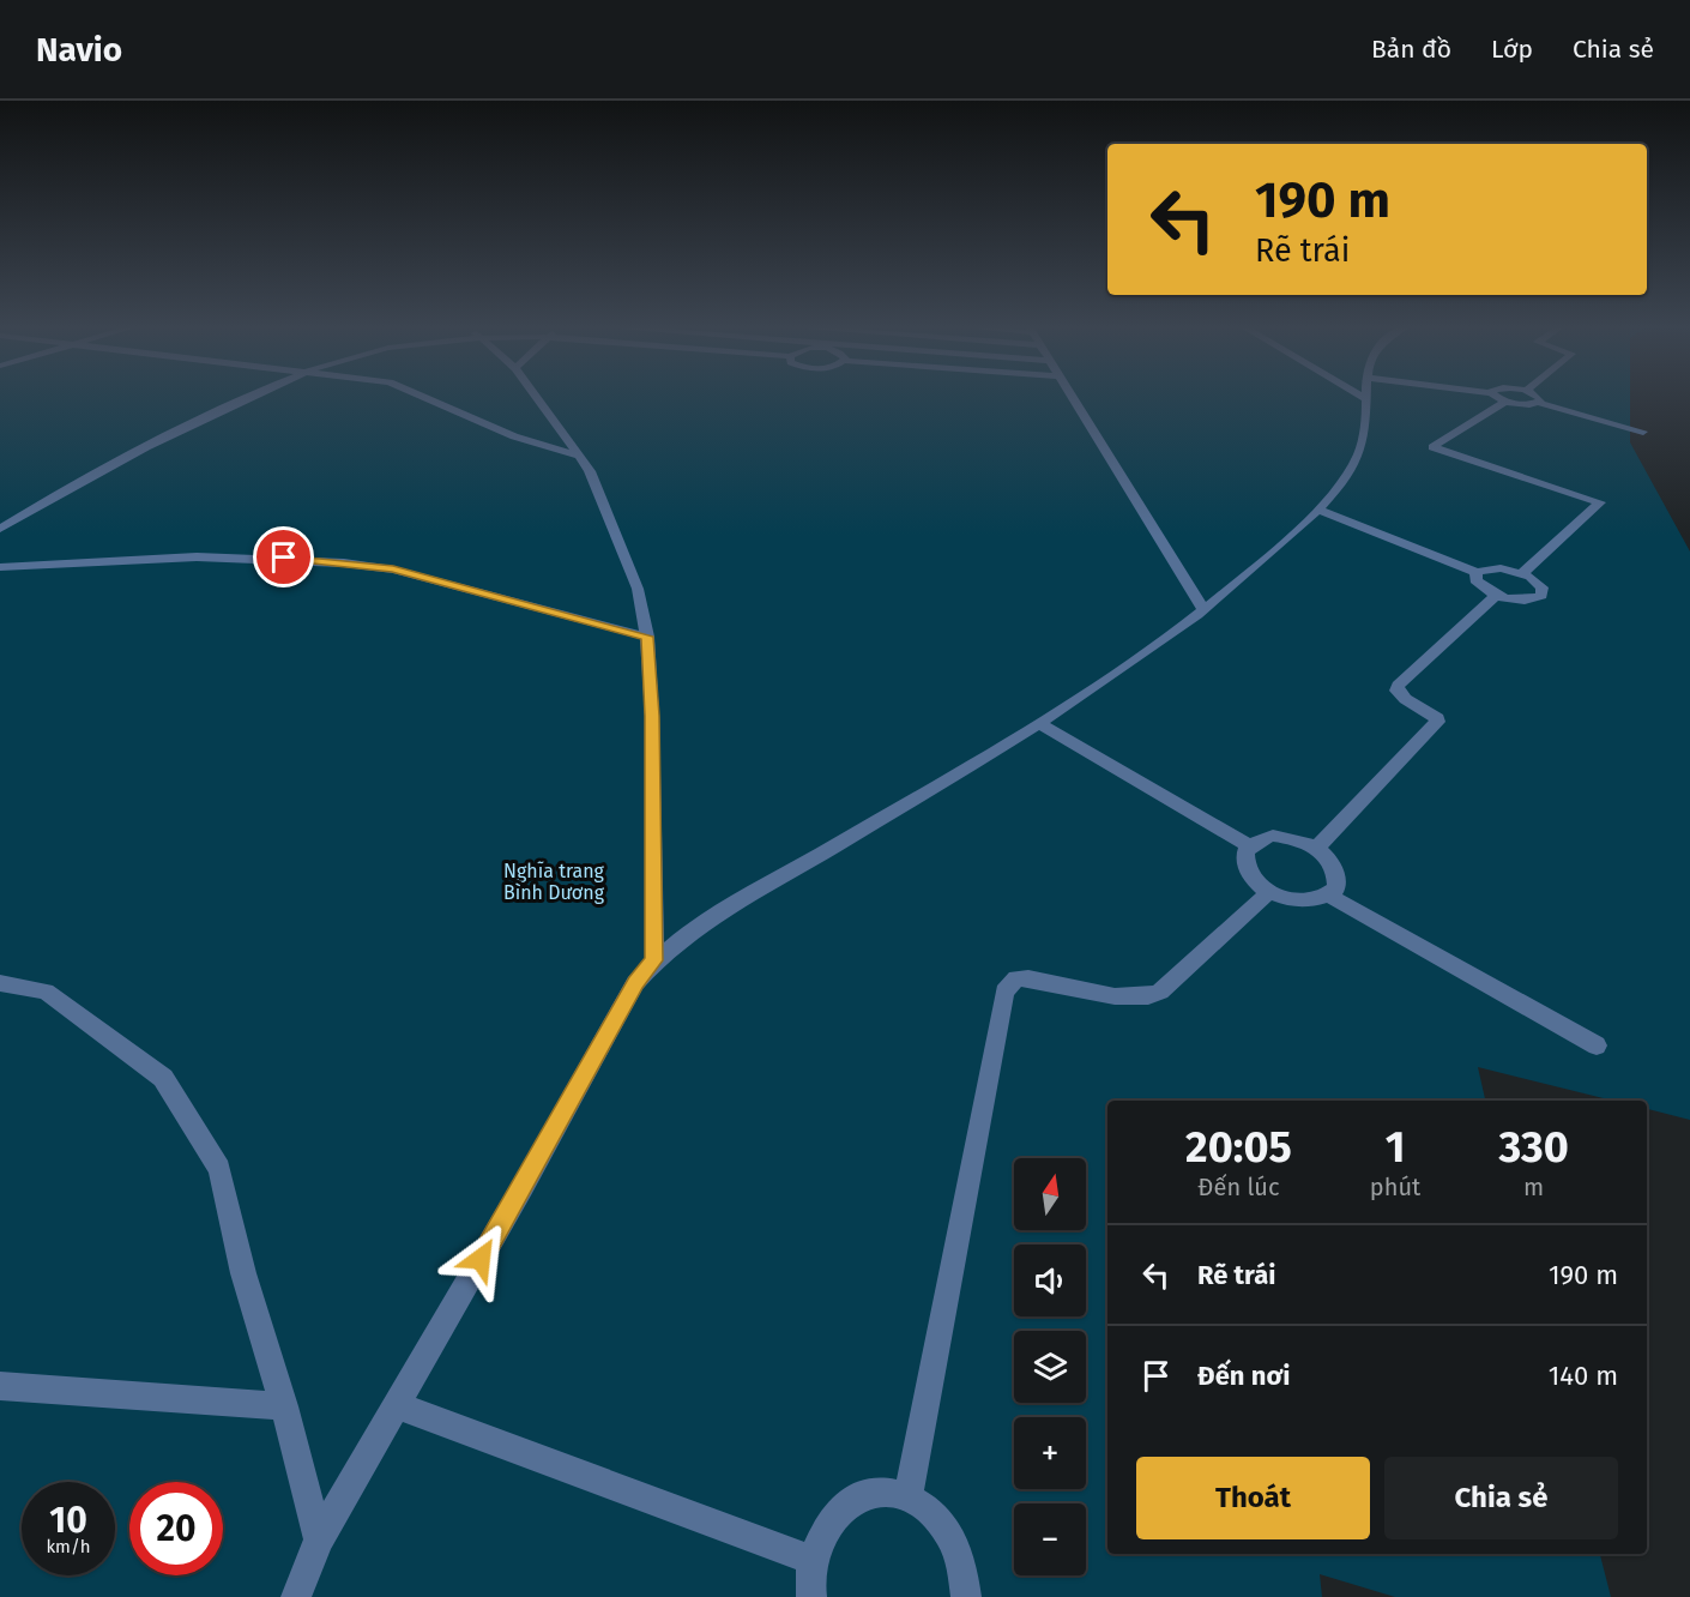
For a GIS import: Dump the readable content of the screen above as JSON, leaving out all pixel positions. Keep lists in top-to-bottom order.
{
  "parks": ["Nghĩa trang Bình Dương"],
  "north": "top",
  "page": {
    "header": "Navio",
    "nav": ["Bản đồ", "Lớp", "Chia sẻ"],
    "turn": ["190 m", "Rẽ trái"],
    "eta": [
      "20:05",
      "Đến lúc",
      "1",
      "phút",
      "330",
      "m"
    ],
    "map_buttons": ["+", "−"],
    "list": [
      {
        "name": "Rẽ trái",
        "value": "190 m"
      },
      {
        "name": "Đến nơi",
        "value": "140 m"
      }
    ],
    "buttons": ["Thoát", "Chia sẻ"],
    "speed": "10 km/h",
    "limit": "20"
  }
}
